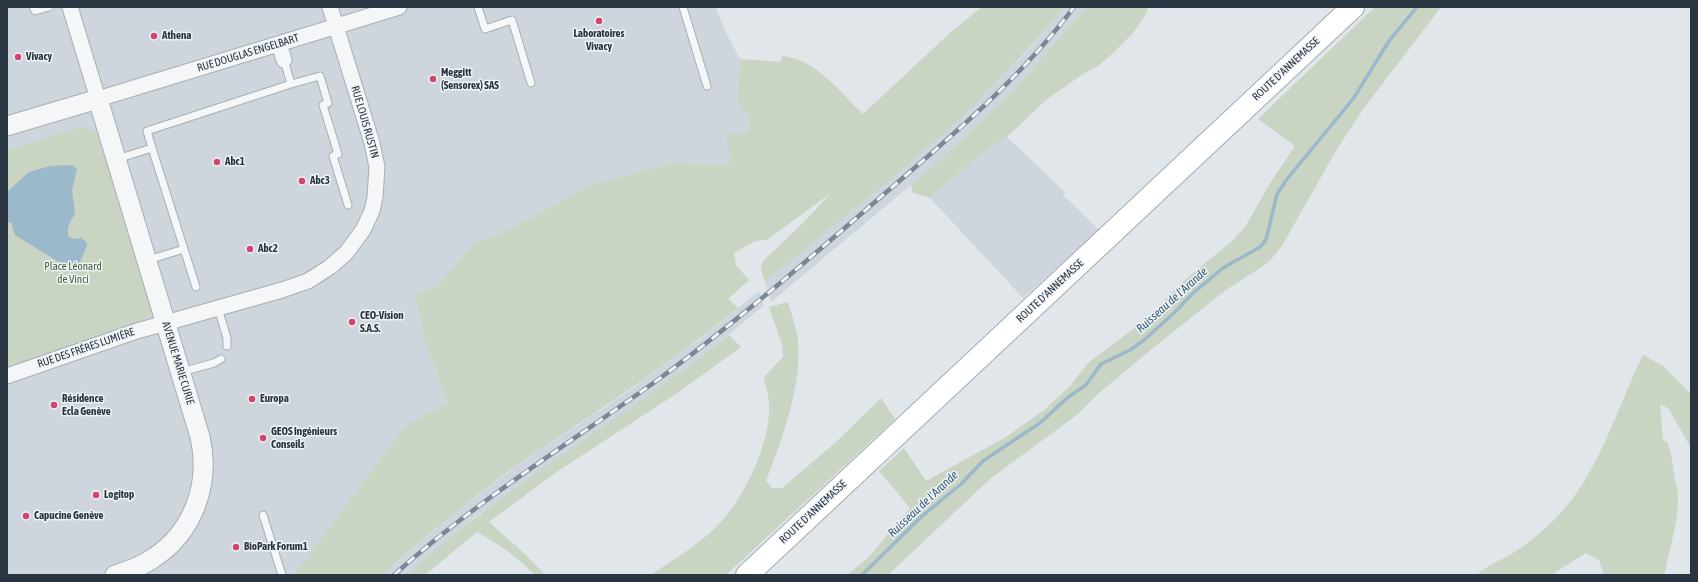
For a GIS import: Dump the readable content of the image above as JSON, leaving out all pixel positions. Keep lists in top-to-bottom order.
{
  "streets": {
    "main road": ["ROUTE D'ANNEMASSE"],
    "street": [
      "RUE DOUGLAS ENGELBART",
      "RUE LOUIS RUSTIN",
      "RUE DES FRÈRES LUMIÈRE",
      "AVENUE MARIE CURIE"
    ]
  },
  "crossings": [
    ["RUE DOUGLAS ENGELBART", "RUE LOUIS RUSTIN"],
    ["RUE DOUGLAS ENGELBART", "AVENUE MARIE CURIE"],
    ["RUE LOUIS RUSTIN", "RUE DES FRÈRES LUMIÈRE"],
    ["RUE LOUIS RUSTIN", "AVENUE MARIE CURIE"],
    ["RUE DES FRÈRES LUMIÈRE", "AVENUE MARIE CURIE"]
  ],
  "water": ["Ruisseau de l'Arande"],
  "parks": ["Place Léonard de Vinci"],
  "places": [
    "Laboratoires Vivacy",
    "Athena",
    "Vivacy",
    "Meggitt (Sensorex) SAS",
    "Abc1",
    "Abc3",
    "Abc2",
    "CEO-Vision S.A.S.",
    "Europa",
    "Résidence Ecla Genève",
    "GEOS Ingénieurs Conseils",
    "Logitop",
    "Capucine Genève",
    "BioPark Forum1"
  ]
}
